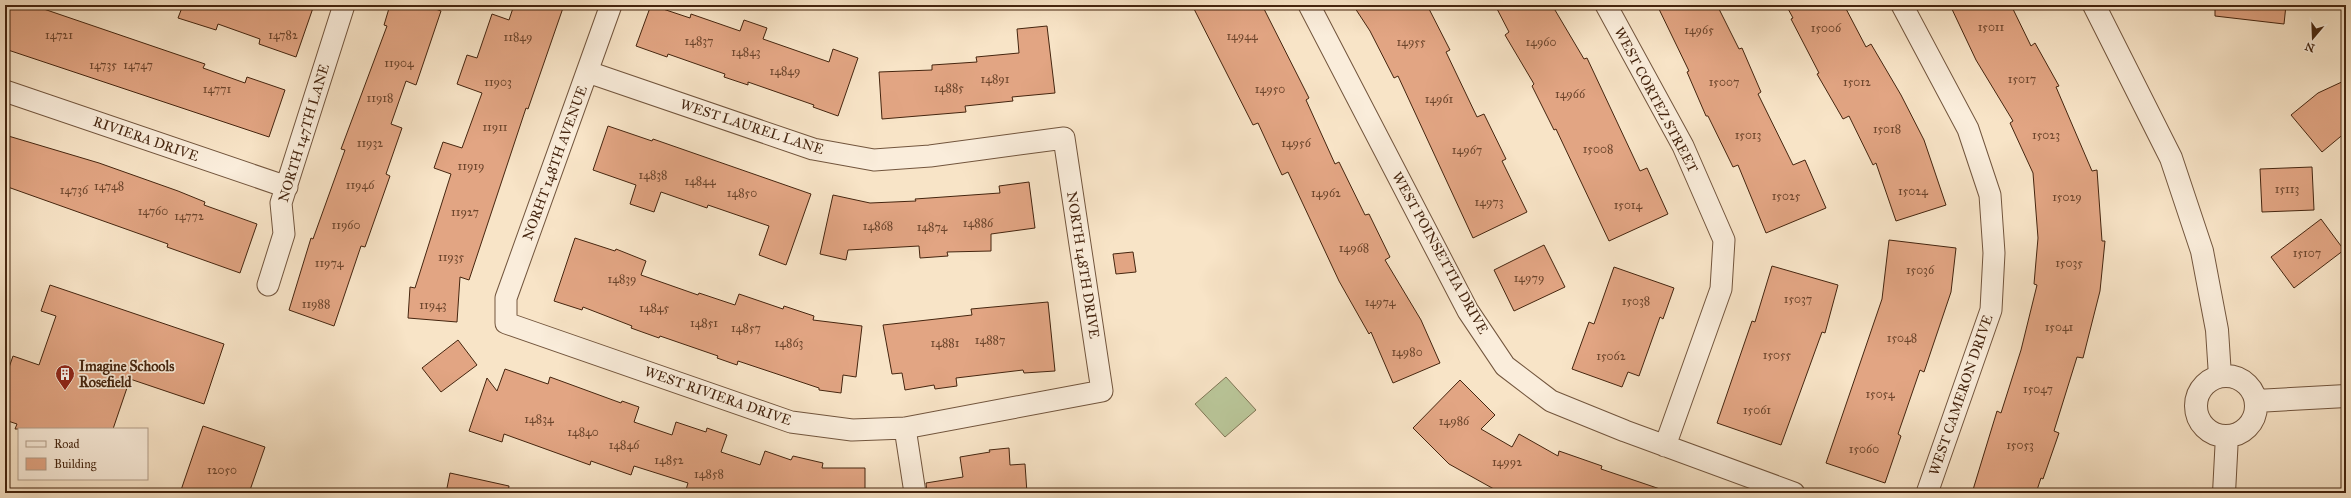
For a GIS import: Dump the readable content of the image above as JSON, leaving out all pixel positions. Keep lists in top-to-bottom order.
{
  "streets": {
    "street": [
      "WEST CORTEZ STREET",
      "WEST LAUREL LANE",
      "NORTH 147TH LANE",
      "RIVIERA DRIVE",
      "NORHT 148TH AVENUE",
      "WEST POINSETTIA DRIVE",
      "NORTH 148TH DRIVE",
      "WEST CAMERON DRIVE",
      "WEST RIVIERA DRIVE"
    ]
  },
  "crossings": [
    ["WEST CORTEZ STREET", "WEST POINSETTIA DRIVE"],
    ["WEST LAUREL LANE", "NORHT 148TH AVENUE"],
    ["WEST LAUREL LANE", "NORTH 148TH DRIVE"],
    ["NORTH 147TH LANE", "RIVIERA DRIVE"],
    ["NORHT 148TH AVENUE", "WEST RIVIERA DRIVE"],
    ["NORTH 148TH DRIVE", "WEST RIVIERA DRIVE"]
  ],
  "places": {
    "building": ["Imagine Schools Rosefield"]
  },
  "house_numbers": [
    "15011",
    "15006",
    "14965",
    "14721",
    "14782",
    "14944",
    "11849",
    "14837",
    "14955",
    "14960",
    "14843",
    "11904",
    "14735",
    "14747",
    "14849",
    "14891",
    "15017",
    "11903",
    "15007",
    "15012",
    "14885",
    "14771",
    "14950",
    "14966",
    "11918",
    "14961",
    "11911",
    "15018",
    "15013",
    "15023",
    "11932",
    "14956",
    "15008",
    "14967",
    "11919",
    "14838",
    "14844",
    "11946",
    "14748",
    "15113",
    "14736",
    "15024",
    "14850",
    "14962",
    "15025",
    "15029",
    "14973",
    "15014",
    "14760",
    "11927",
    "14772",
    "14886",
    "11960",
    "14868",
    "14874",
    "14968",
    "15107",
    "11935",
    "11974",
    "15035",
    "15036",
    "14979",
    "14839",
    "15037",
    "15038",
    "14974",
    "11988",
    "11943",
    "14845",
    "14851",
    "15041",
    "14857",
    "15048",
    "14887",
    "14863",
    "14881",
    "14980",
    "15055",
    "15062",
    "15047",
    "15054",
    "15061",
    "14834",
    "14986",
    "14840",
    "14846",
    "15053",
    "15060",
    "14852",
    "14992",
    "12050",
    "14858"
  ],
  "legend": ["Road", "Building"],
  "north": "bottom"
}
